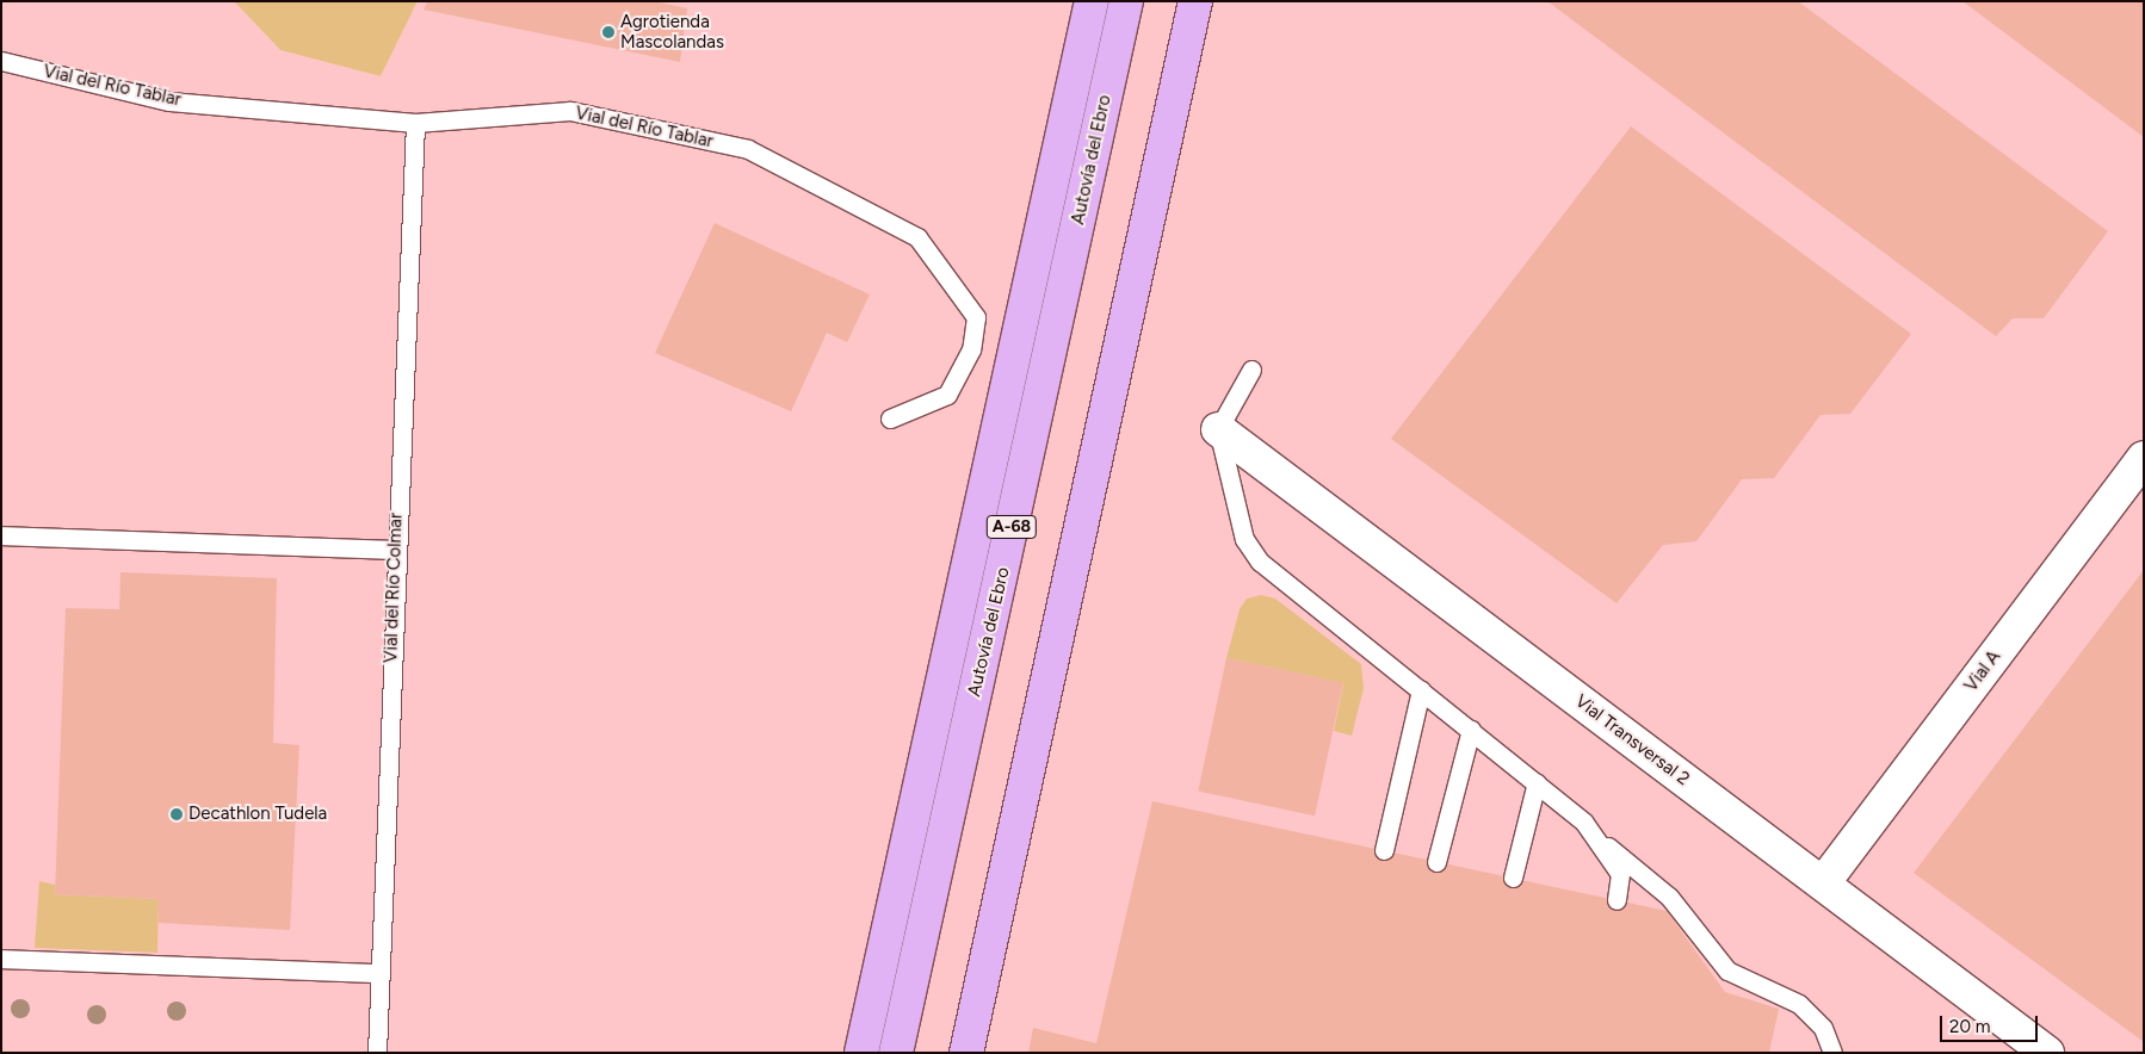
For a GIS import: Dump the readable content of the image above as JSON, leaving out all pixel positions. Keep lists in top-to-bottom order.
{
  "streets": {
    "highway": ["Autovía del Ebro", "A-68"],
    "street": ["Vial A", "Vial Transversal 2"],
    "lane": ["Vial del Río Tablar", "Vial del Río Colmar"]
  },
  "crossings": [
    ["Vial del Río Tablar", "Vial del Río Colmar"],
    ["Vial A", "Vial Transversal 2"]
  ],
  "places": ["Agrotienda Mascolandas", "Decathlon Tudela"],
  "scale_bar": "20 m"
}
